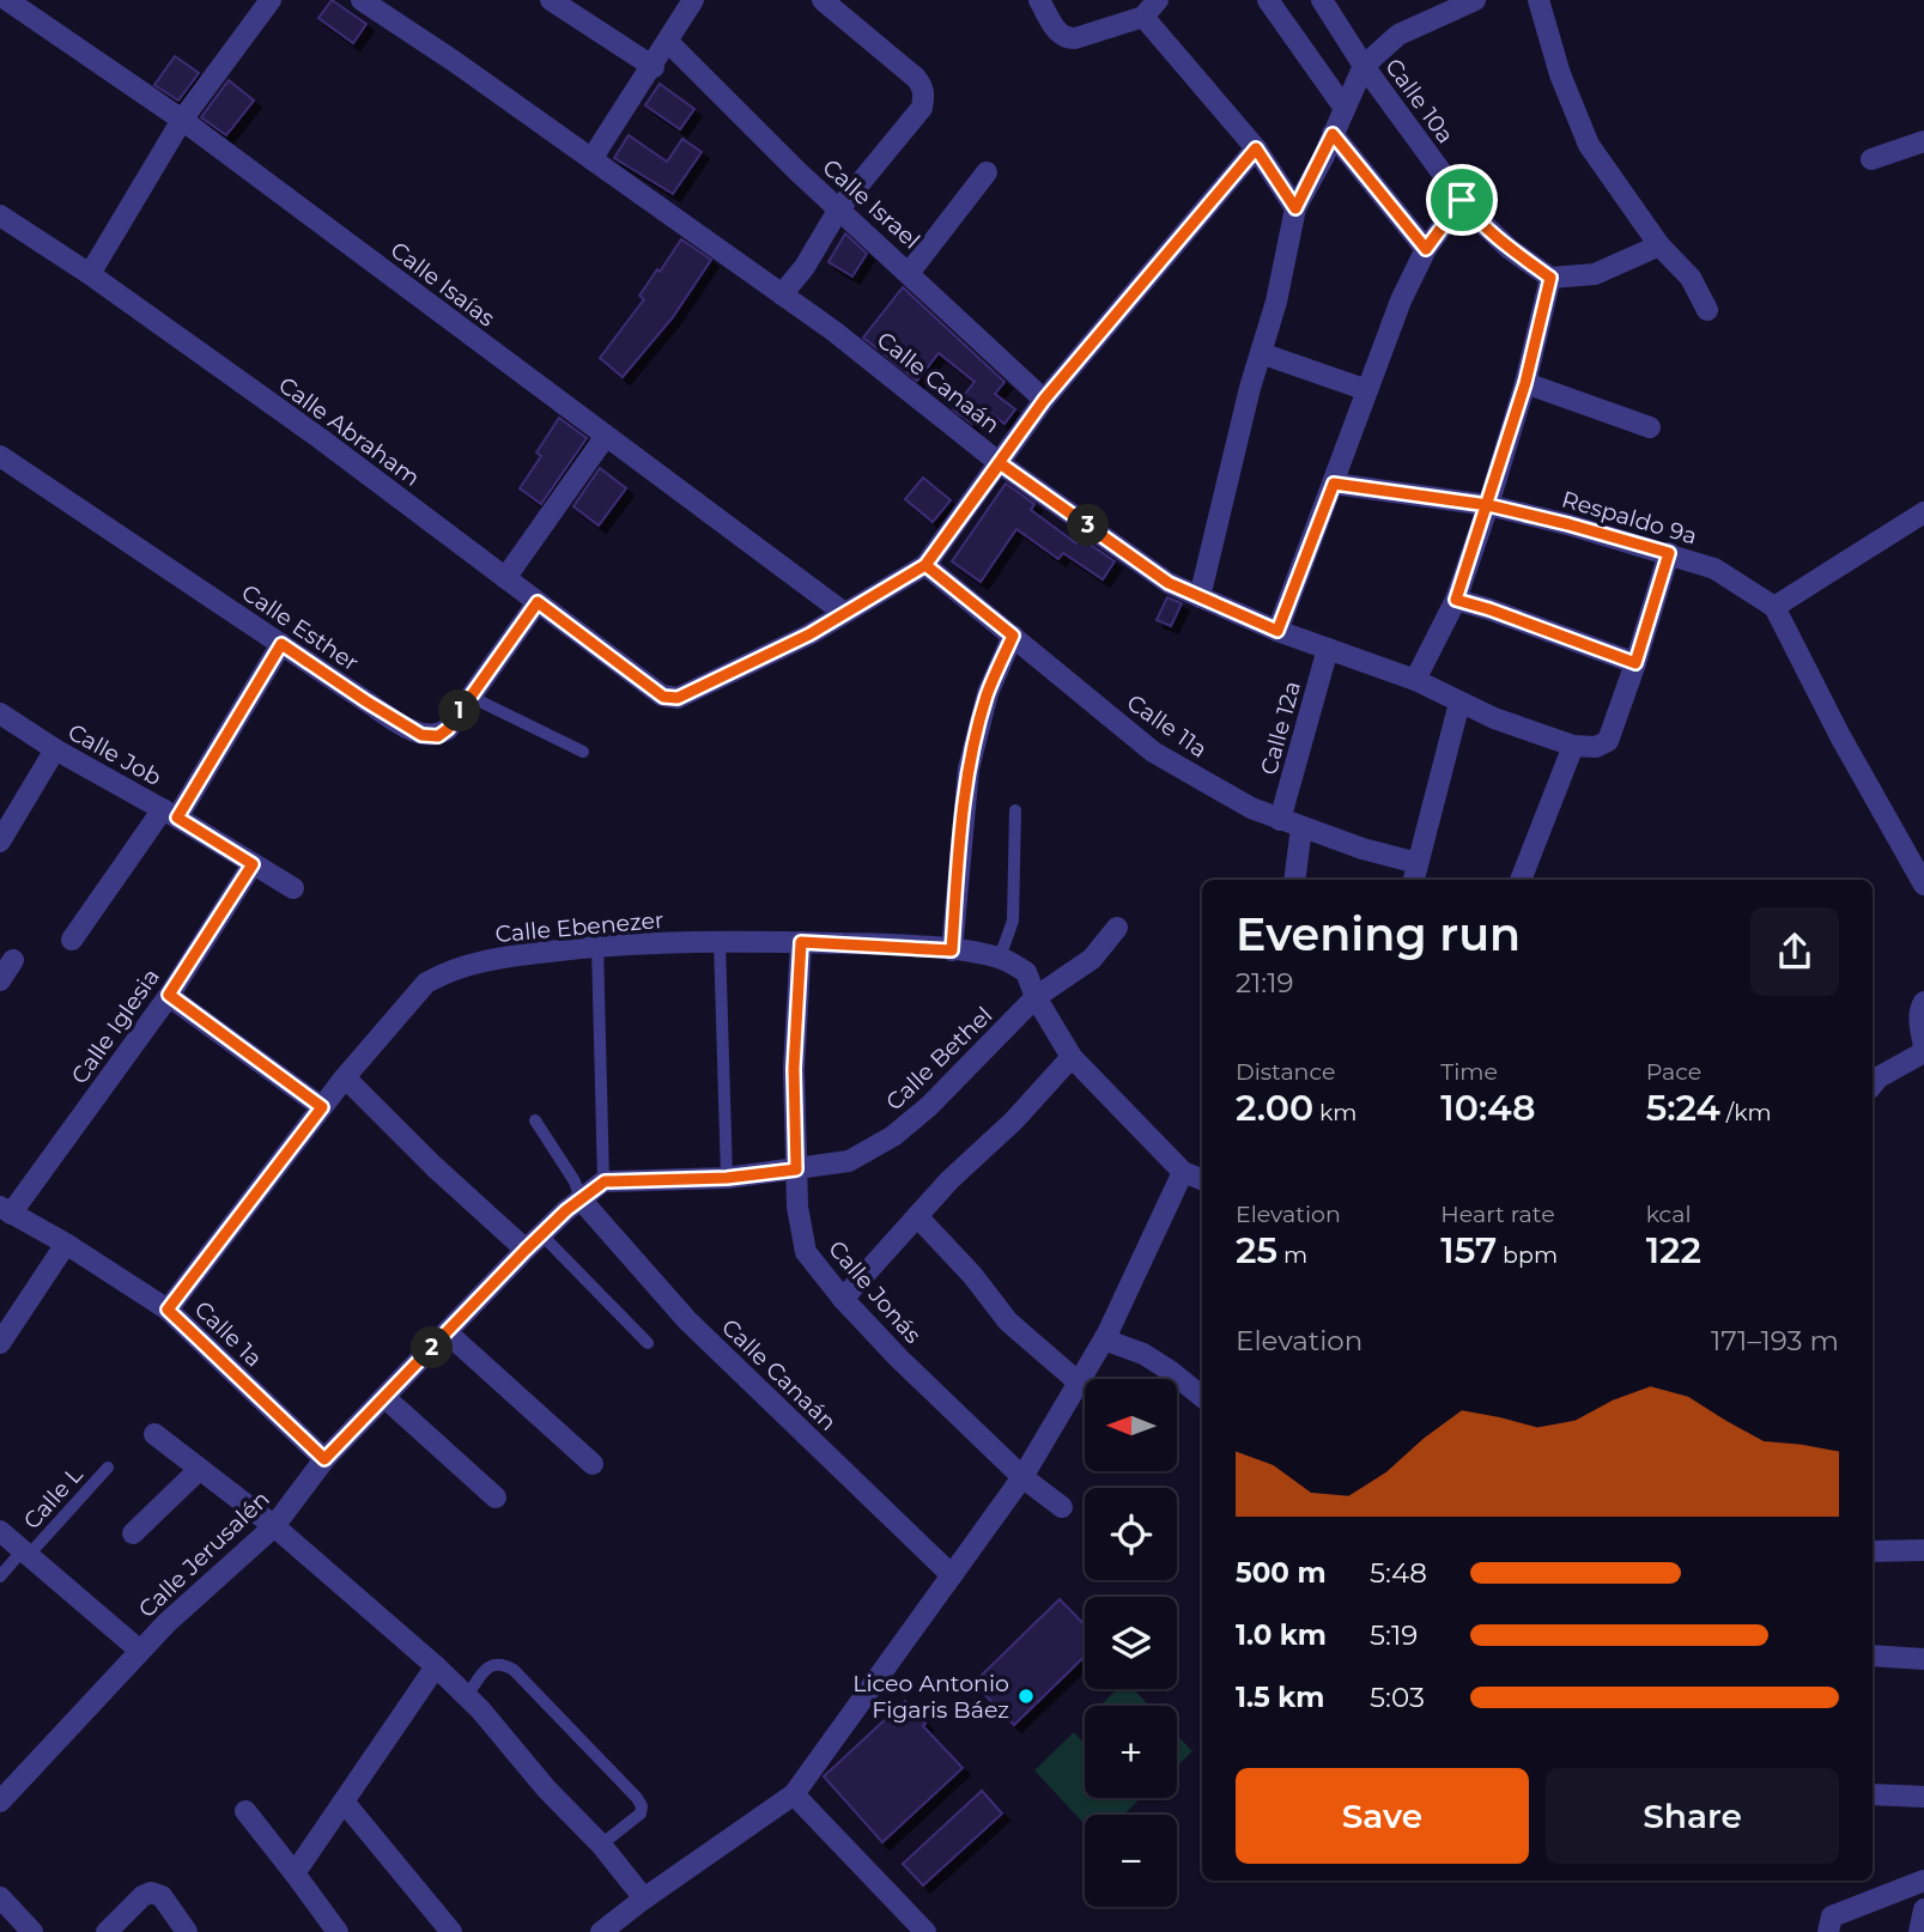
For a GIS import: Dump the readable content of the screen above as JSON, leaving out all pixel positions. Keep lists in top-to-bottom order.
{
  "streets": {
    "street": [
      "Calle 10a",
      "Calle Israel",
      "Calle Isaías",
      "Calle Canaán",
      "Calle Abraham",
      "Respaldo 9a",
      "Calle Esther",
      "Calle 11a",
      "Calle 12a",
      "Calle Job",
      "Calle Ebenezer",
      "Calle Iglesia",
      "Calle Bethel",
      "Calle Jonás",
      "Calle 1a",
      "Calle Jerusalén"
    ],
    "lane": ["Calle L"]
  },
  "crossings": [
    ["Calle Isaías", "Calle Abraham"],
    ["Calle Canaán", "Calle 12a"],
    ["Calle Canaán", "Calle Jerusalén"],
    ["Calle Abraham", "Calle Esther"],
    ["Calle 11a", "Calle 12a"],
    ["Calle Job", "Calle Iglesia"],
    ["Calle Ebenezer", "Calle Jonás"],
    ["Calle Ebenezer", "Calle 1a"],
    ["Calle Iglesia", "Calle 1a"],
    ["Calle Bethel", "Calle Jonás"],
    ["Calle 1a", "Calle Jerusalén"]
  ],
  "places": ["Liceo Antonio Figaris Báez"],
  "north": "left",
  "page": {
    "pins": ["3", "1", "2"],
    "heading": ["Evening run", "21:19"],
    "stats": [
      ["Distance", "2.00 km"],
      ["Time", "10:48"],
      ["Pace", "5:24 /km"],
      ["Elevation", "25 m"],
      ["Heart rate", "157 bpm"],
      ["kcal", "122"]
    ],
    "chart": ["Elevation", "171–193 m"],
    "map_buttons": ["+", "−"],
    "list": [
      {
        "name": "500 m",
        "note": "5:48"
      },
      {
        "name": "1.0 km",
        "note": "5:19"
      },
      {
        "name": "1.5 km",
        "note": "5:03"
      }
    ],
    "buttons": ["Save", "Share"]
  }
}
